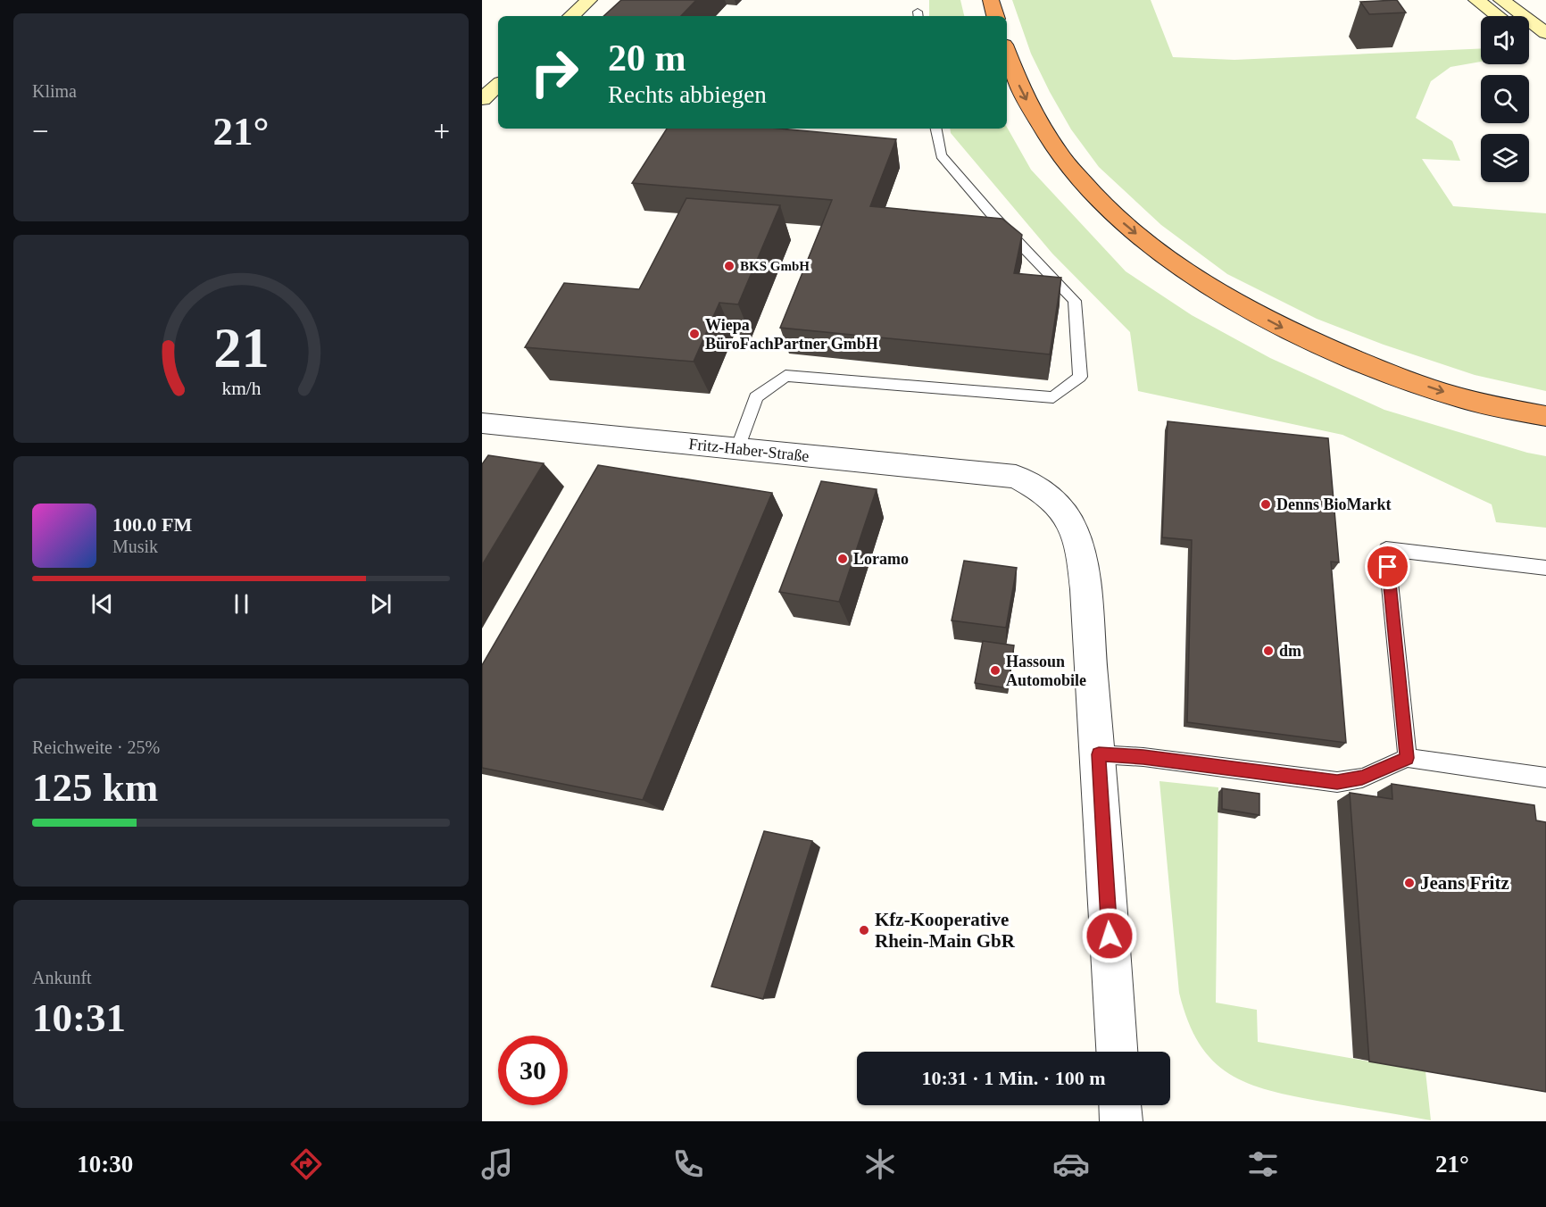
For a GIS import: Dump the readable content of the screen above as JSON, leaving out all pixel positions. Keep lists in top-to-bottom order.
{
  "streets": {
    "street": ["Fritz-Haber-Straße"]
  },
  "places": [
    "BKS GmbH",
    "Wiepa BüroFachPartner GmbH",
    "Denns BioMarkt",
    "Loramo",
    "dm",
    "Hassoun Automobile",
    "Jeans Fritz",
    "Kfz-Kooperative Rhein-Main GbR"
  ],
  "page": {
    "tile": [
      "Klima",
      ["Reichweite · 25%", "125 km"],
      ["Ankunft", "10:31"]
    ],
    "turn": ["20 m", "Rechts abbiegen"],
    "heat": ["−", "21°", "+"],
    "song": ["100.0 FM", "Musik"],
    "limit": "30",
    "trip": "10:31 · 1 Min. · 100 m",
    "tabs": ["10:30", "21°"],
    "gauge": ["21", "km/h"]
  }
}
